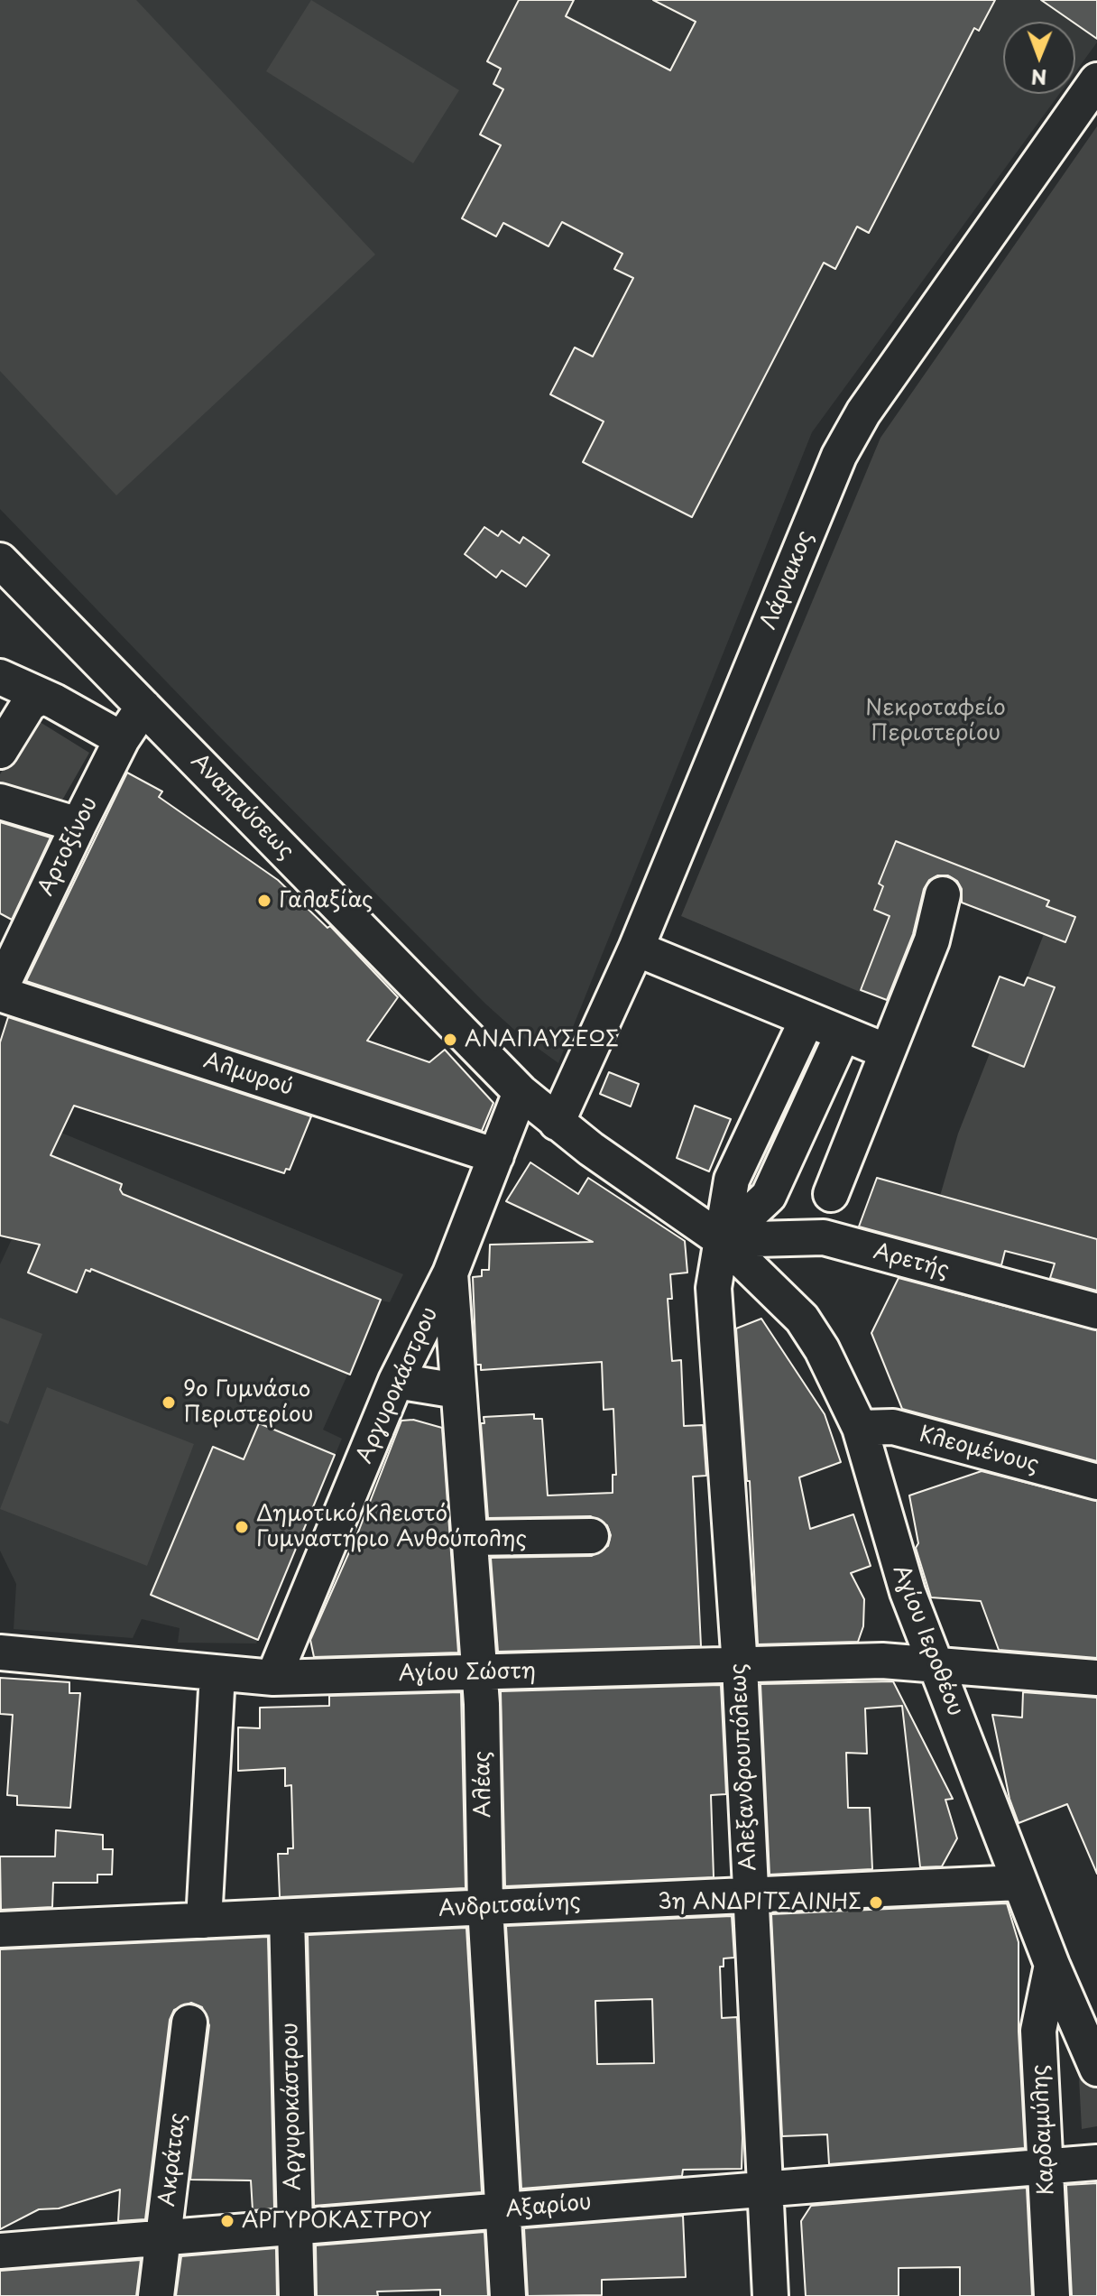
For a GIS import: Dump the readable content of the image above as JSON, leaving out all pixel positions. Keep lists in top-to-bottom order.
{
  "streets": {
    "street": [
      "Λάρνακος",
      "Αναπαύσεως",
      "Αρτοξίνου",
      "Αλμυρού",
      "Αρετής",
      "Αργυροκάστρου",
      "Κλεομένους",
      "Αγίου Ιεροθέου",
      "Αγίου Σώστη",
      "Αλεξανδρουπόλεως",
      "Αλέας",
      "Ανδριτσαίνης",
      "Καρδαμύλης",
      "Ακράτας",
      "Αξαρίου"
    ]
  },
  "crossings": [
    ["Λάρνακος", "Αναπαύσεως"],
    ["Αναπαύσεως", "Αρτοξίνου"],
    ["Αναπαύσεως", "Αρετής"],
    ["Αναπαύσεως", "Αργυροκάστρου"],
    ["Αναπαύσεως", "Αγίου Ιεροθέου"],
    ["Αναπαύσεως", "Αλεξανδρουπόλεως"],
    ["Αρτοξίνου", "Αλμυρού"],
    ["Αλμυρού", "Αργυροκάστρου"],
    ["Αρετής", "Αγίου Ιεροθέου"],
    ["Αρετής", "Αλεξανδρουπόλεως"],
    ["Αργυροκάστρου", "Αγίου Σώστη"],
    ["Αργυροκάστρου", "Αλέας"],
    ["Αργυροκάστρου", "Ανδριτσαίνης"],
    ["Αργυροκάστρου", "Αξαρίου"],
    ["Κλεομένους", "Αγίου Ιεροθέου"],
    ["Αγίου Ιεροθέου", "Αγίου Σώστη"],
    ["Αγίου Ιεροθέου", "Αλεξανδρουπόλεως"],
    ["Αγίου Ιεροθέου", "Ανδριτσαίνης"],
    ["Αγίου Ιεροθέου", "Καρδαμύλης"],
    ["Αγίου Σώστη", "Αλεξανδρουπόλεως"],
    ["Αγίου Σώστη", "Αλέας"],
    ["Αλεξανδρουπόλεως", "Ανδριτσαίνης"],
    ["Αλεξανδρουπόλεως", "Αξαρίου"],
    ["Αλέας", "Ανδριτσαίνης"],
    ["Αλέας", "Αξαρίου"],
    ["Καρδαμύλης", "Αξαρίου"],
    ["Ακράτας", "Αξαρίου"]
  ],
  "parks": ["Νεκροταφείο Περιστερίου"],
  "places": [
    "Γαλαξίας",
    "ΑΝΑΠΑΥΣΕΩΣ",
    "9ο Γυμνάσιο Περιστερίου",
    "Δημοτικό Κλειστό Γυμναστήριο Ανθούπολης",
    "3η ΑΝΔΡΙΤΣΑΙΝΗΣ",
    "ΑΡΓΥΡΟΚΑΣΤΡΟΥ"
  ],
  "north": "bottom"
}
